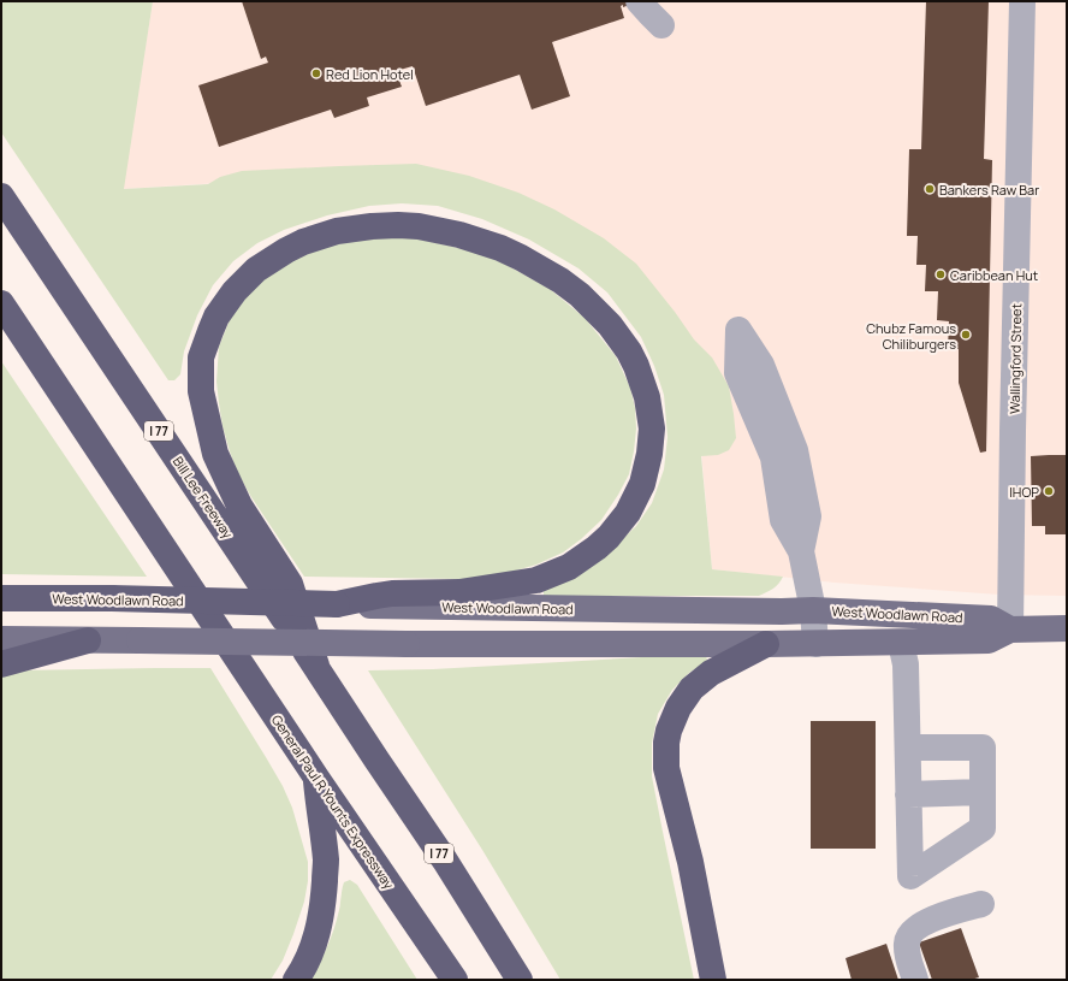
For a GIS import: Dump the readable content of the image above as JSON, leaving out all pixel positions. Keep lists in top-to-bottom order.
{
  "streets": {
    "highway": [
      "I 77",
      "Bill Lee Freeway",
      "West Woodlawn Road",
      "General Paul R Younts Expressway"
    ],
    "street": ["Wallingford Street"]
  },
  "crossings": [
    ["Wallingford Street", "West Woodlawn Road"],
    ["Bill Lee Freeway", "West Woodlawn Road"]
  ],
  "places": [
    "Red Lion Hotel",
    "Bankers Raw Bar",
    "Caribbean Hut",
    "Chubz Famous Chiliburgers",
    "IHOP"
  ]
}
